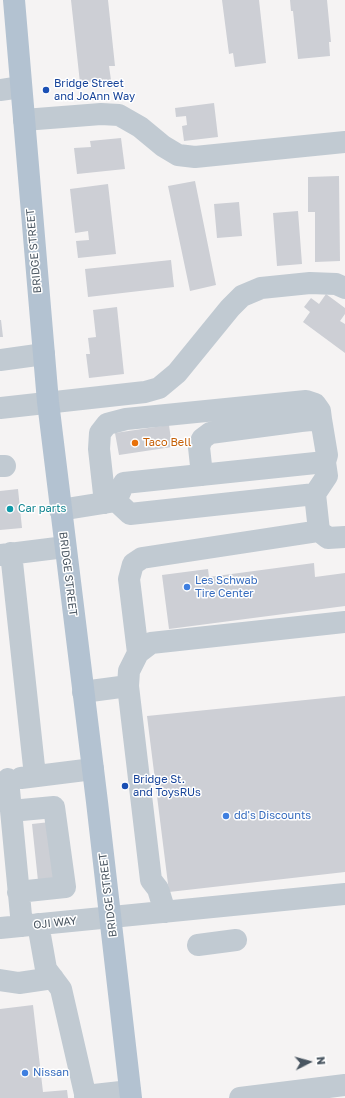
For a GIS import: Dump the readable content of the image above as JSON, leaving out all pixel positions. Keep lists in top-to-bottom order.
{
  "streets": {
    "main road": ["BRIDGE STREET"],
    "street": ["OJI WAY"]
  },
  "crossings": [
    ["BRIDGE STREET", "OJI WAY"]
  ],
  "places": [
    "Bridge Street and JoAnn Way",
    "Taco Bell",
    "Car parts",
    "Les Schwab Tire Center",
    "Bridge St. and ToysRUs",
    "dd's Discounts",
    "Nissan"
  ],
  "north": "right"
}
